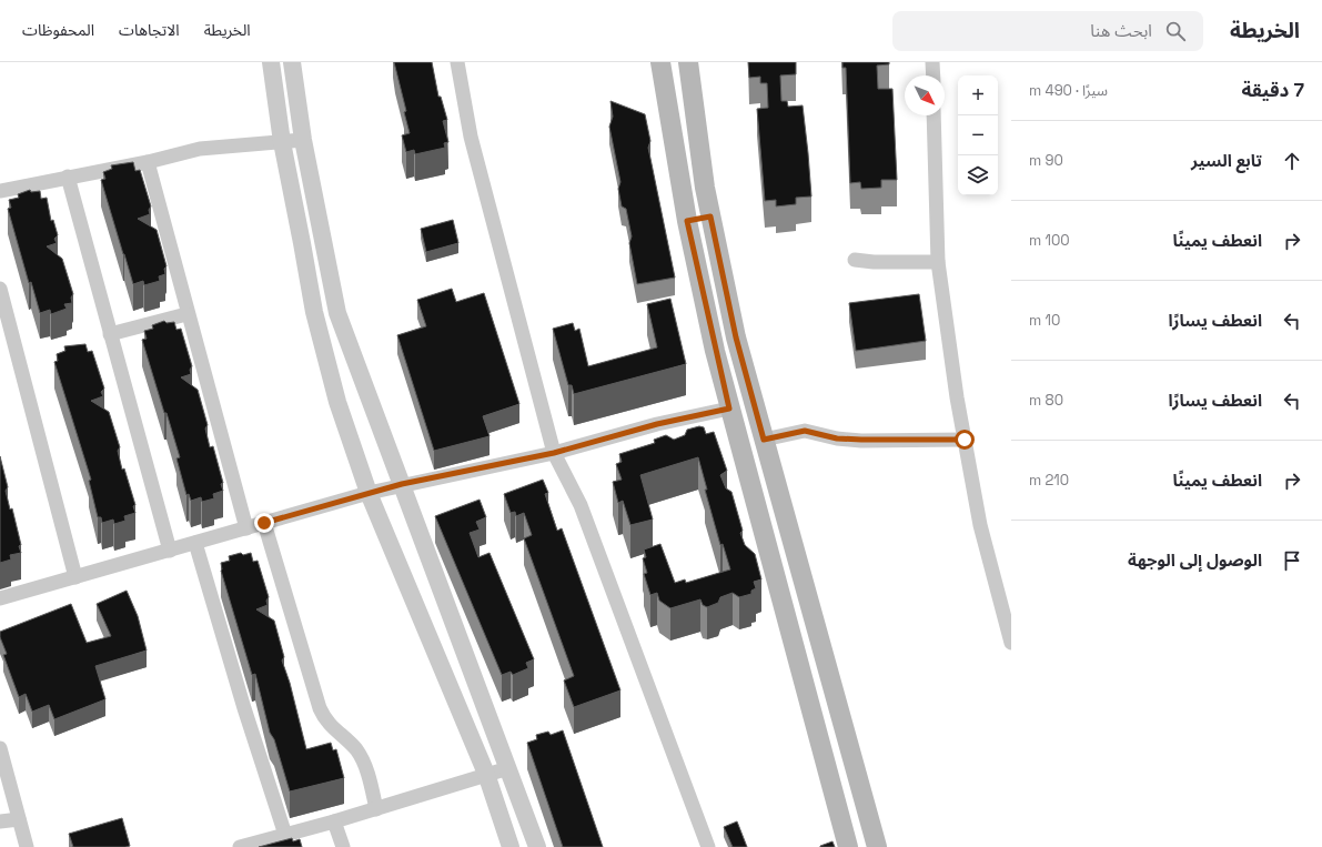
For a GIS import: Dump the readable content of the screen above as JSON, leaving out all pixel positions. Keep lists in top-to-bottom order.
{
  "north": "bottom right",
  "page": {
    "header": "الخريطة",
    "search": "ابحث هنا",
    "nav": ["الخريطة", "الاتجاهات", "المحفوظات"],
    "heading": ["7 دقيقة", "سيرًا · 490 m"],
    "map_buttons": ["+", "−"],
    "list": [
      ["تابع السير", "90 m"],
      ["انعطف يمينًا", "100 m"],
      ["انعطف يسارًا", "10 m"],
      ["انعطف يسارًا", "80 m"],
      ["انعطف يمينًا", "210 m"],
      "الوصول إلى الوجهة"
    ]
  }
}
